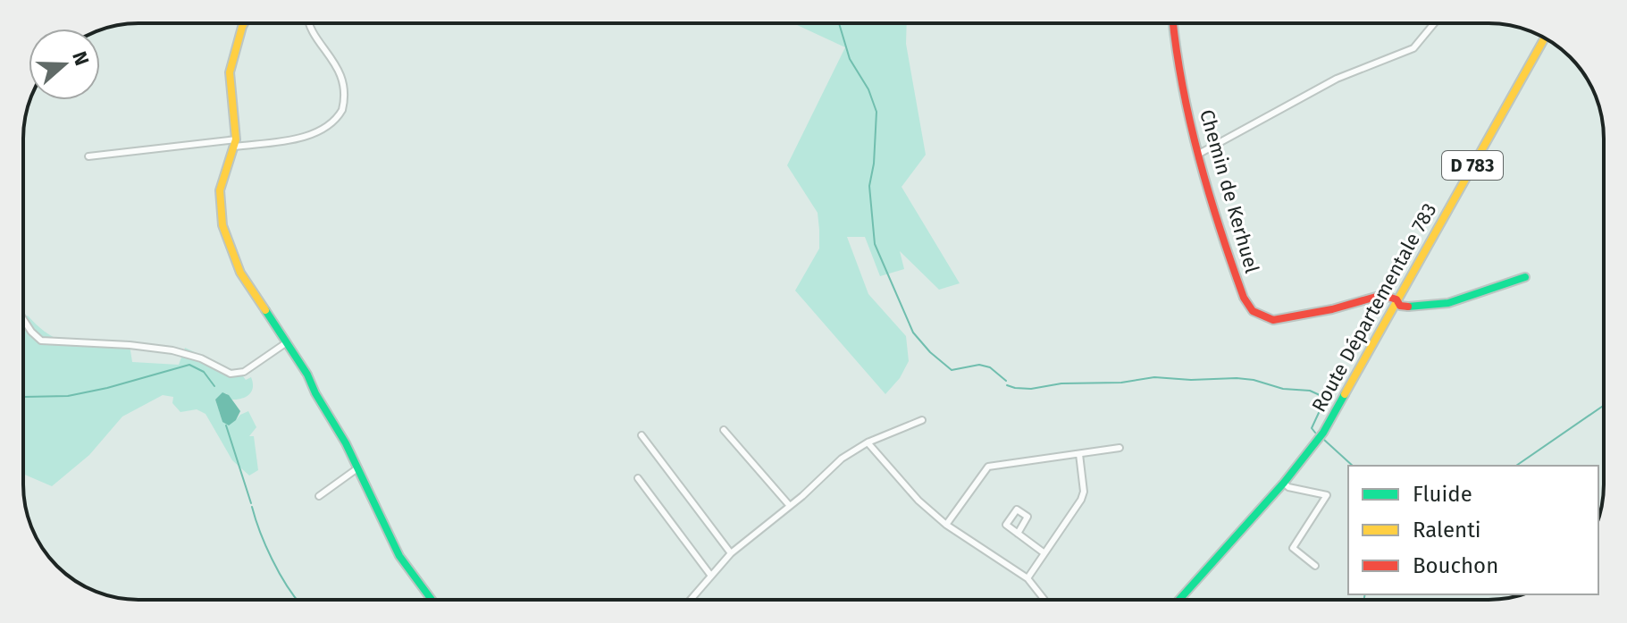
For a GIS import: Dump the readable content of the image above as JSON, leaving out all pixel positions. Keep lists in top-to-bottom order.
{
  "streets": {
    "street": ["D 783", "Chemin de Kerhuel", "Route Départementale 783"]
  },
  "crossings": [
    ["D 783", "Route Départementale 783"],
    ["Chemin de Kerhuel", "Route Départementale 783"]
  ],
  "legend": ["Fluide", "Ralenti", "Bouchon"],
  "north": "right"
}
